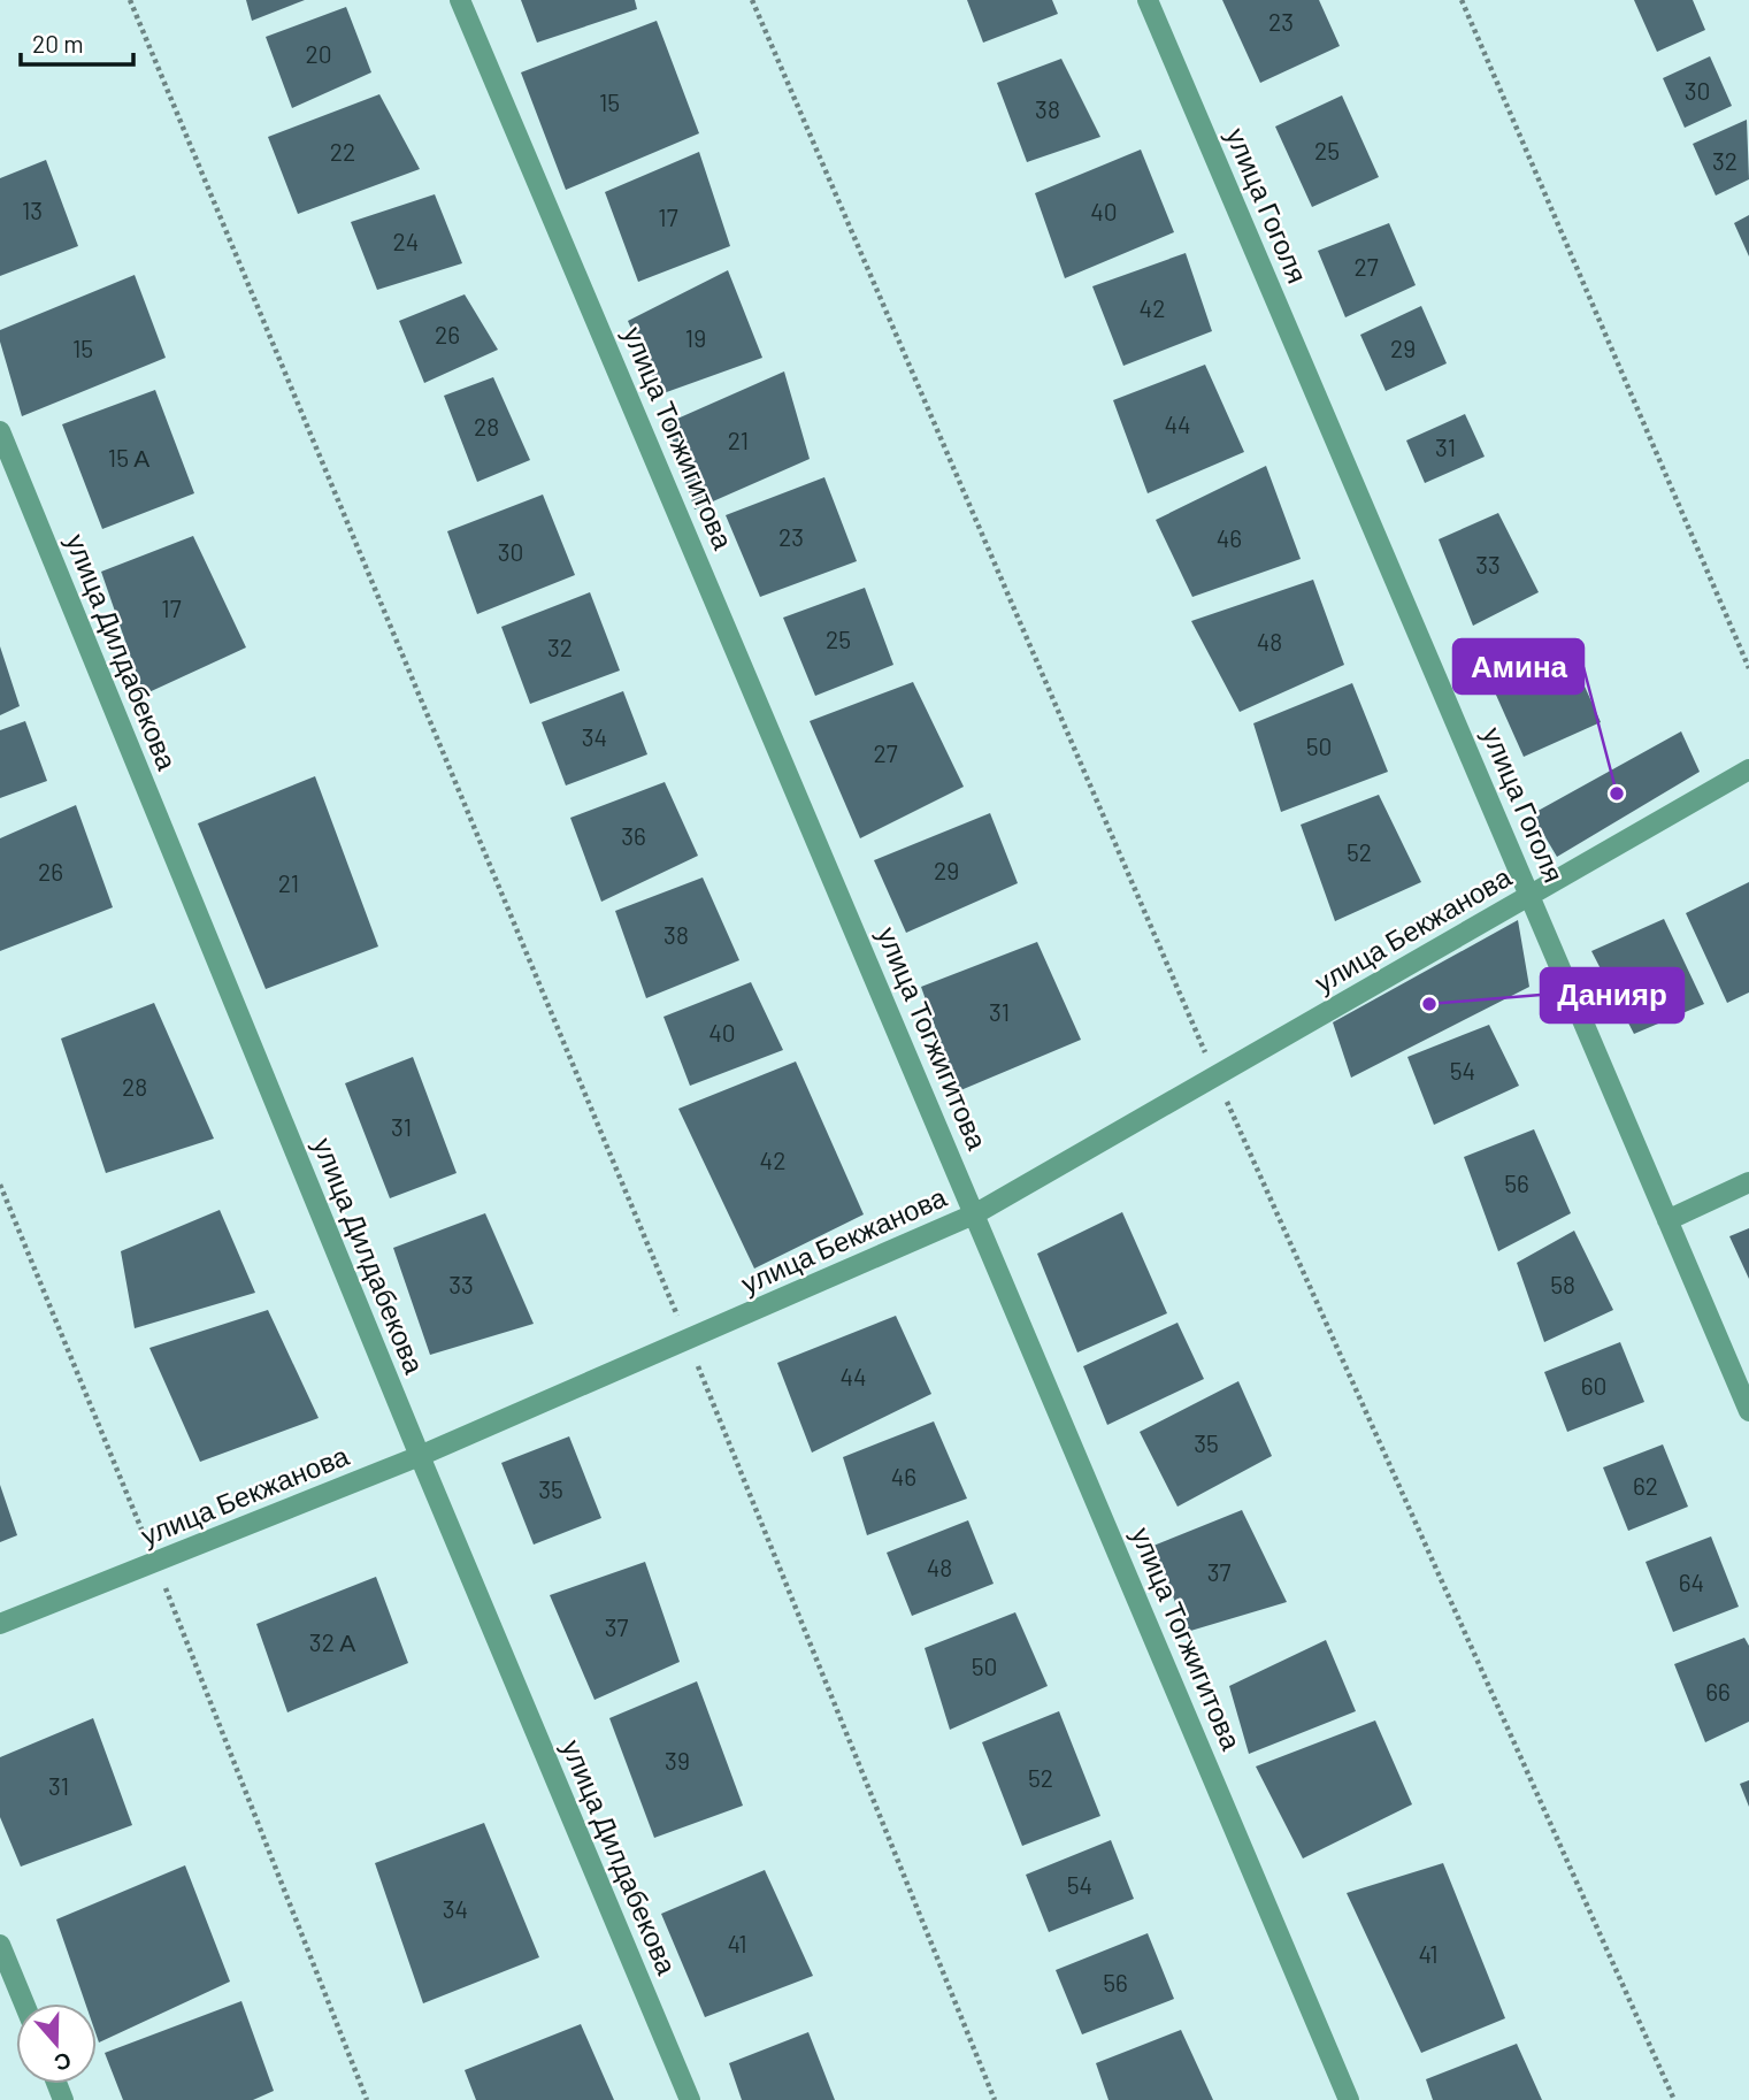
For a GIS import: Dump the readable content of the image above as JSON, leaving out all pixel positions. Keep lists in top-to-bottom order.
{
  "streets": {
    "street": [
      "улица Гоголя",
      "улица Тогжигитова",
      "улица Дилдабекова",
      "улица Бекжанова"
    ]
  },
  "crossings": [
    ["улица Гоголя", "улица Бекжанова"],
    ["улица Тогжигитова", "улица Бекжанова"],
    ["улица Дилдабекова", "улица Бекжанова"]
  ],
  "places": ["Амина", "Данияр"],
  "house_numbers": [
    "23",
    "20",
    "30",
    "15",
    "38",
    "25",
    "22",
    "32",
    "13",
    "40",
    "17",
    "24",
    "27",
    "42",
    "26",
    "19",
    "15",
    "29",
    "44",
    "28",
    "21",
    "31",
    "15 А",
    "23",
    "46",
    "30",
    "33",
    "17",
    "25",
    "48",
    "32",
    "34",
    "50",
    "27",
    "36",
    "52",
    "29",
    "26",
    "21",
    "38",
    "31",
    "40",
    "54",
    "28",
    "31",
    "42",
    "56",
    "33",
    "58",
    "44",
    "60",
    "35",
    "46",
    "62",
    "35",
    "48",
    "37",
    "64",
    "37",
    "32 А",
    "50",
    "66",
    "39",
    "52",
    "31",
    "54",
    "34",
    "41",
    "41",
    "56"
  ],
  "scale_bar": "20 m",
  "north": "bottom"
}
